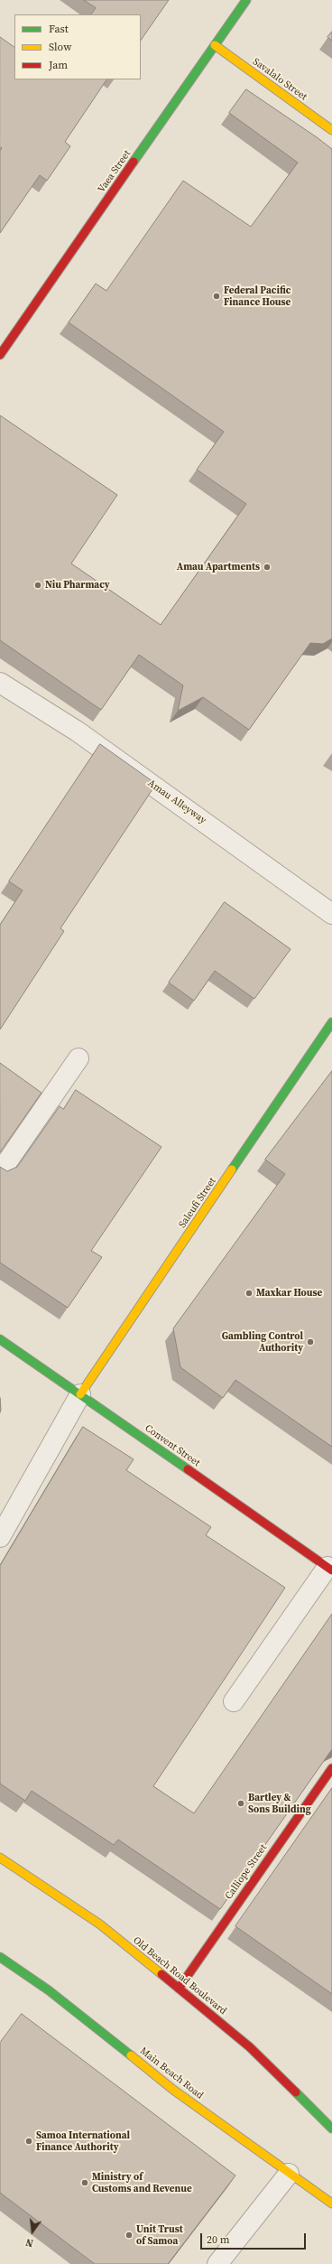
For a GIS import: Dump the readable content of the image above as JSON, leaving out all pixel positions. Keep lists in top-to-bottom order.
{
  "streets": {
    "main road": [
      "Savalalo Street",
      "Vaea Street",
      "Saleufi Street",
      "Convent Street",
      "Calliope Street",
      "Old Beach Road Boulevard",
      "Main Beach Road"
    ],
    "street": ["Amau Alleyway"]
  },
  "crossings": [
    ["Savalalo Street", "Vaea Street"],
    ["Saleufi Street", "Convent Street"],
    ["Calliope Street", "Old Beach Road Boulevard"]
  ],
  "places": [
    "Federal Pacific Finance House",
    "Amau Apartments",
    "Niu Pharmacy",
    "Maxkar House",
    "Gambling Control Authority",
    "Bartley & Sons Building",
    "Samoa International Finance Authority",
    "Ministry of Customs and Revenue",
    "Unit Trust of Samoa"
  ],
  "legend": ["Fast", "Slow", "Jam"],
  "scale_bar": "20 m",
  "north": "bottom"
}
